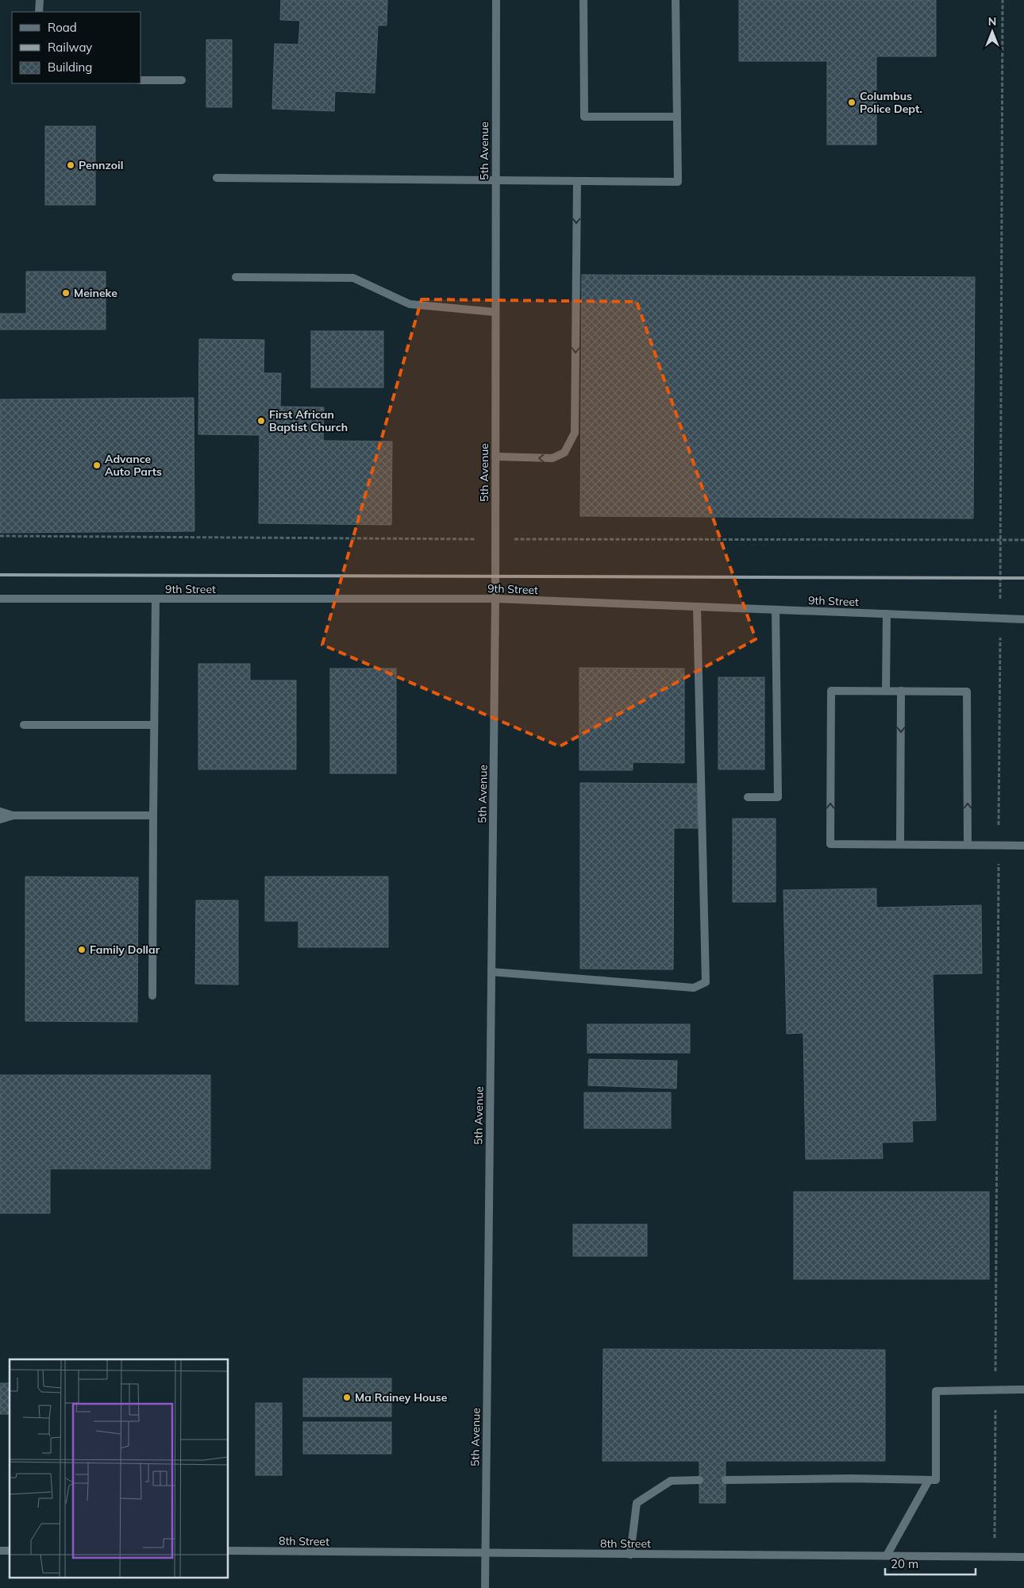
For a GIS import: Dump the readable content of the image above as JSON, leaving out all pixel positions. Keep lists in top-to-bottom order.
{
  "streets": {
    "street": ["5th Avenue", "9th Street", "8th Street"]
  },
  "crossings": [
    ["5th Avenue", "9th Street"],
    ["5th Avenue", "8th Street"]
  ],
  "places": [
    "Columbus Police Dept.",
    "Pennzoil",
    "Meineke",
    "First African Baptist Church",
    "Advance Auto Parts",
    "Family Dollar",
    "Ma Rainey House"
  ],
  "legend": ["Road", "Railway", "Building"],
  "scale_bar": "20 m",
  "north": "top"
}
